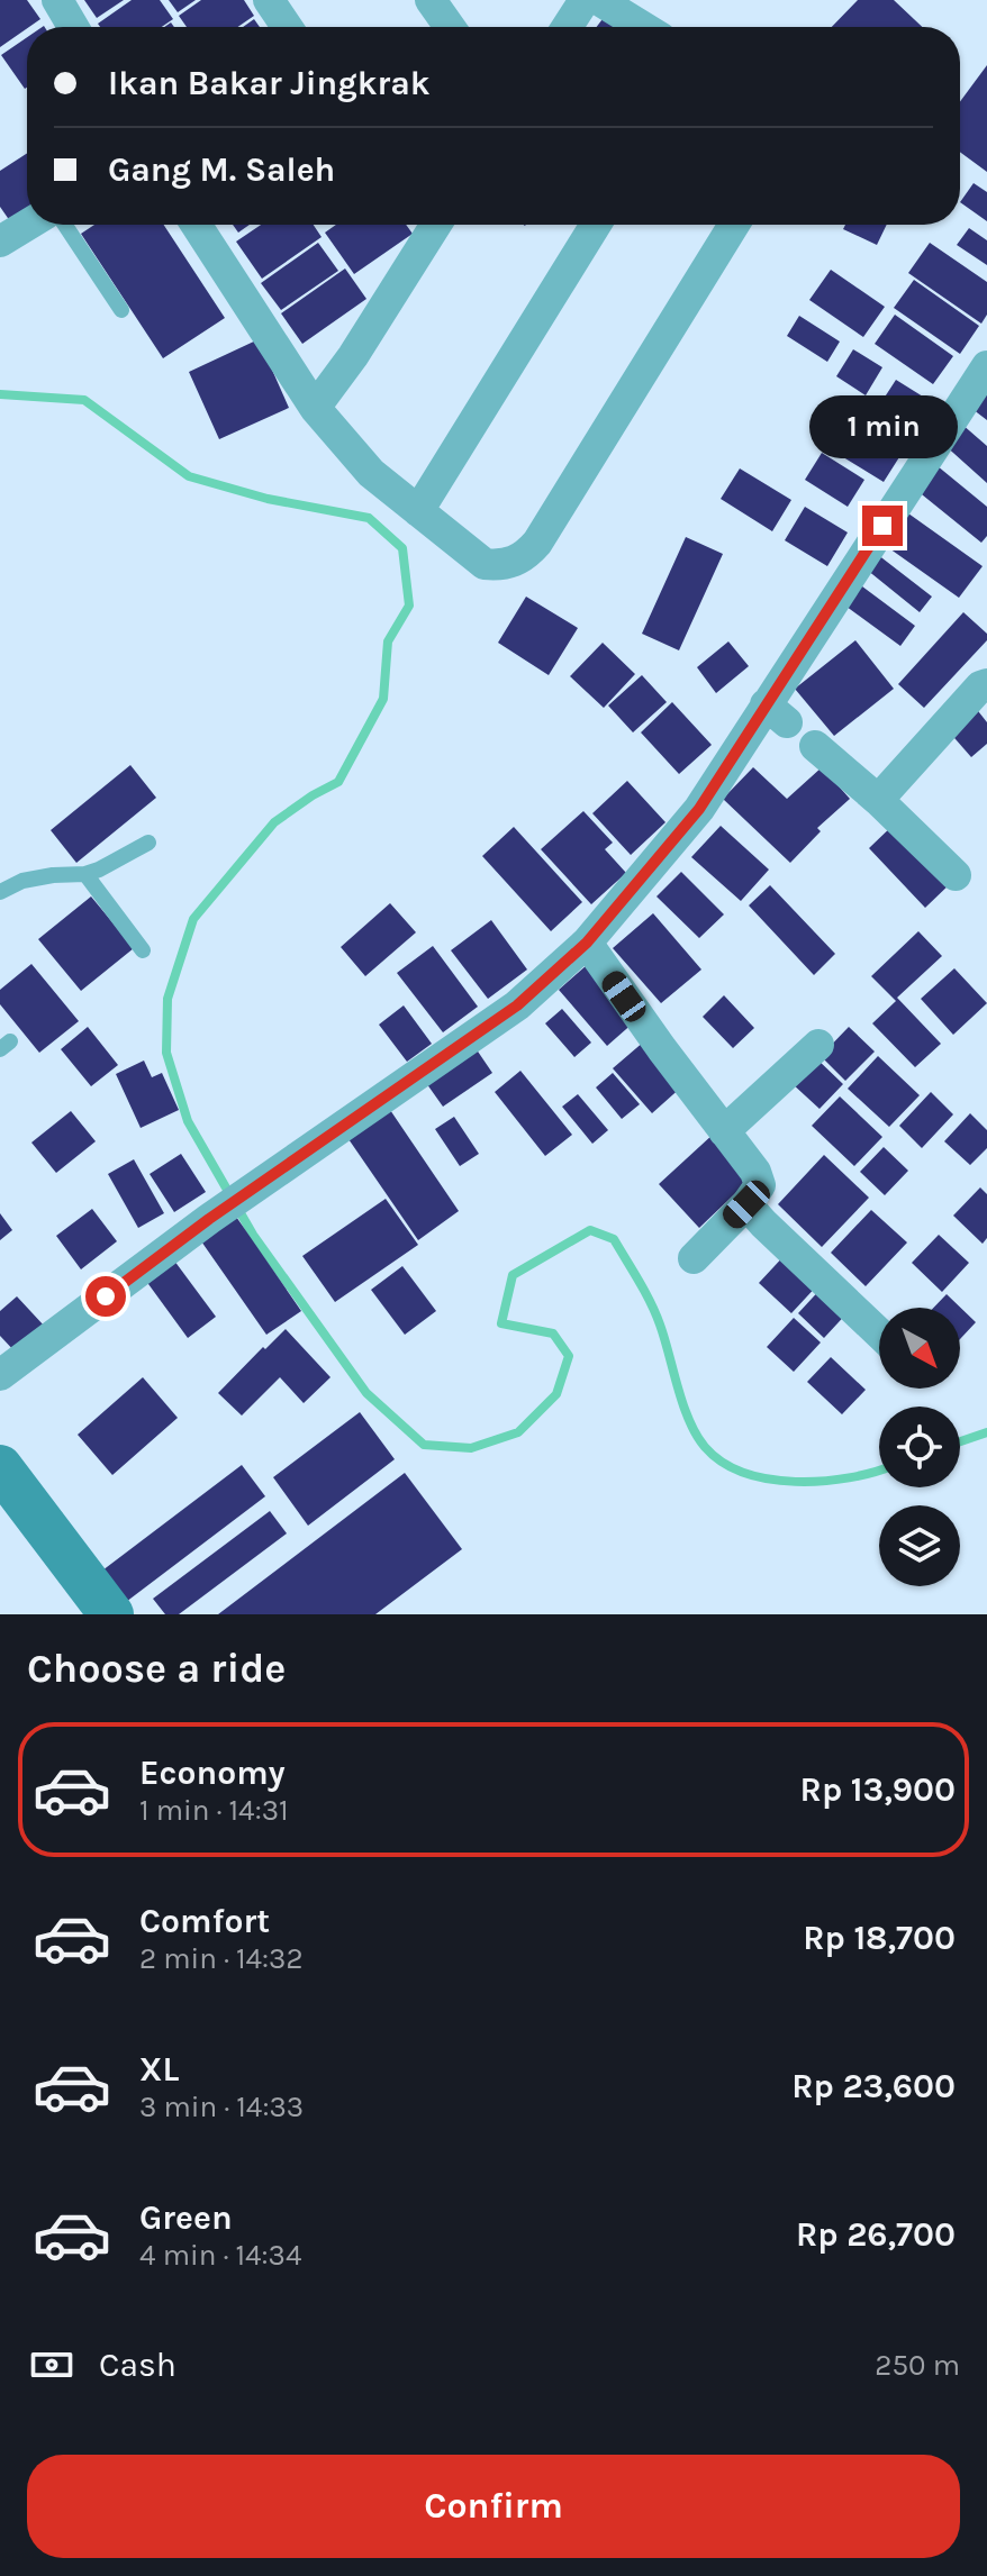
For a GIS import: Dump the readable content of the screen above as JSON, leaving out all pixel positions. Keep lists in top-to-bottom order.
{
  "north": "bottom right",
  "page": {
    "banner": ["Ikan Bakar Jingkrak", "Gang M. Saleh"],
    "bubble": "1 min",
    "heading": "Choose a ride",
    "list": [
      {
        "name": "Economy",
        "note": "1 min · 14:31",
        "value": "Rp 13,900"
      },
      {
        "name": "Comfort",
        "note": "2 min · 14:32",
        "value": "Rp 18,700"
      },
      {
        "name": "XL",
        "note": "3 min · 14:33",
        "value": "Rp 23,600"
      },
      {
        "name": "Green",
        "note": "4 min · 14:34",
        "value": "Rp 26,700"
      }
    ],
    "pay": ["Cash", "250 m"],
    "buttons": "Confirm"
  }
}
